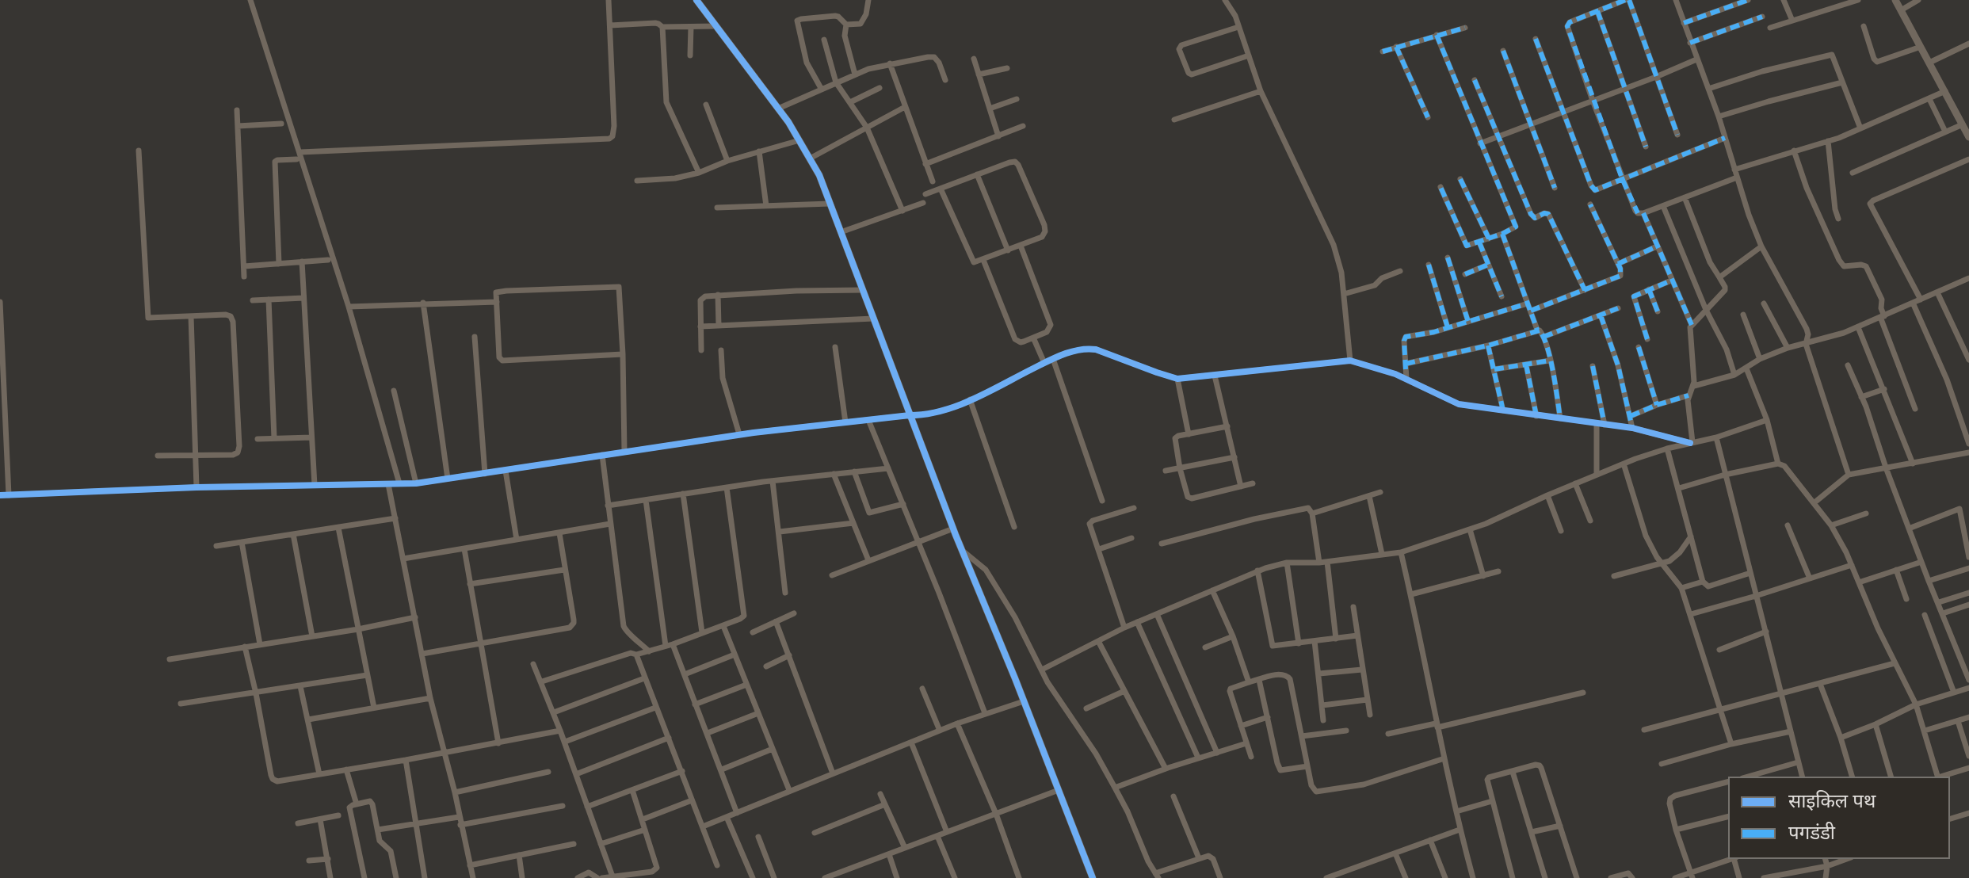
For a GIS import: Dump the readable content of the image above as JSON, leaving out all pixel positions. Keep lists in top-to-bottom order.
{
  "legend": ["साइकिल पथ", "पगडंडी"]
}
